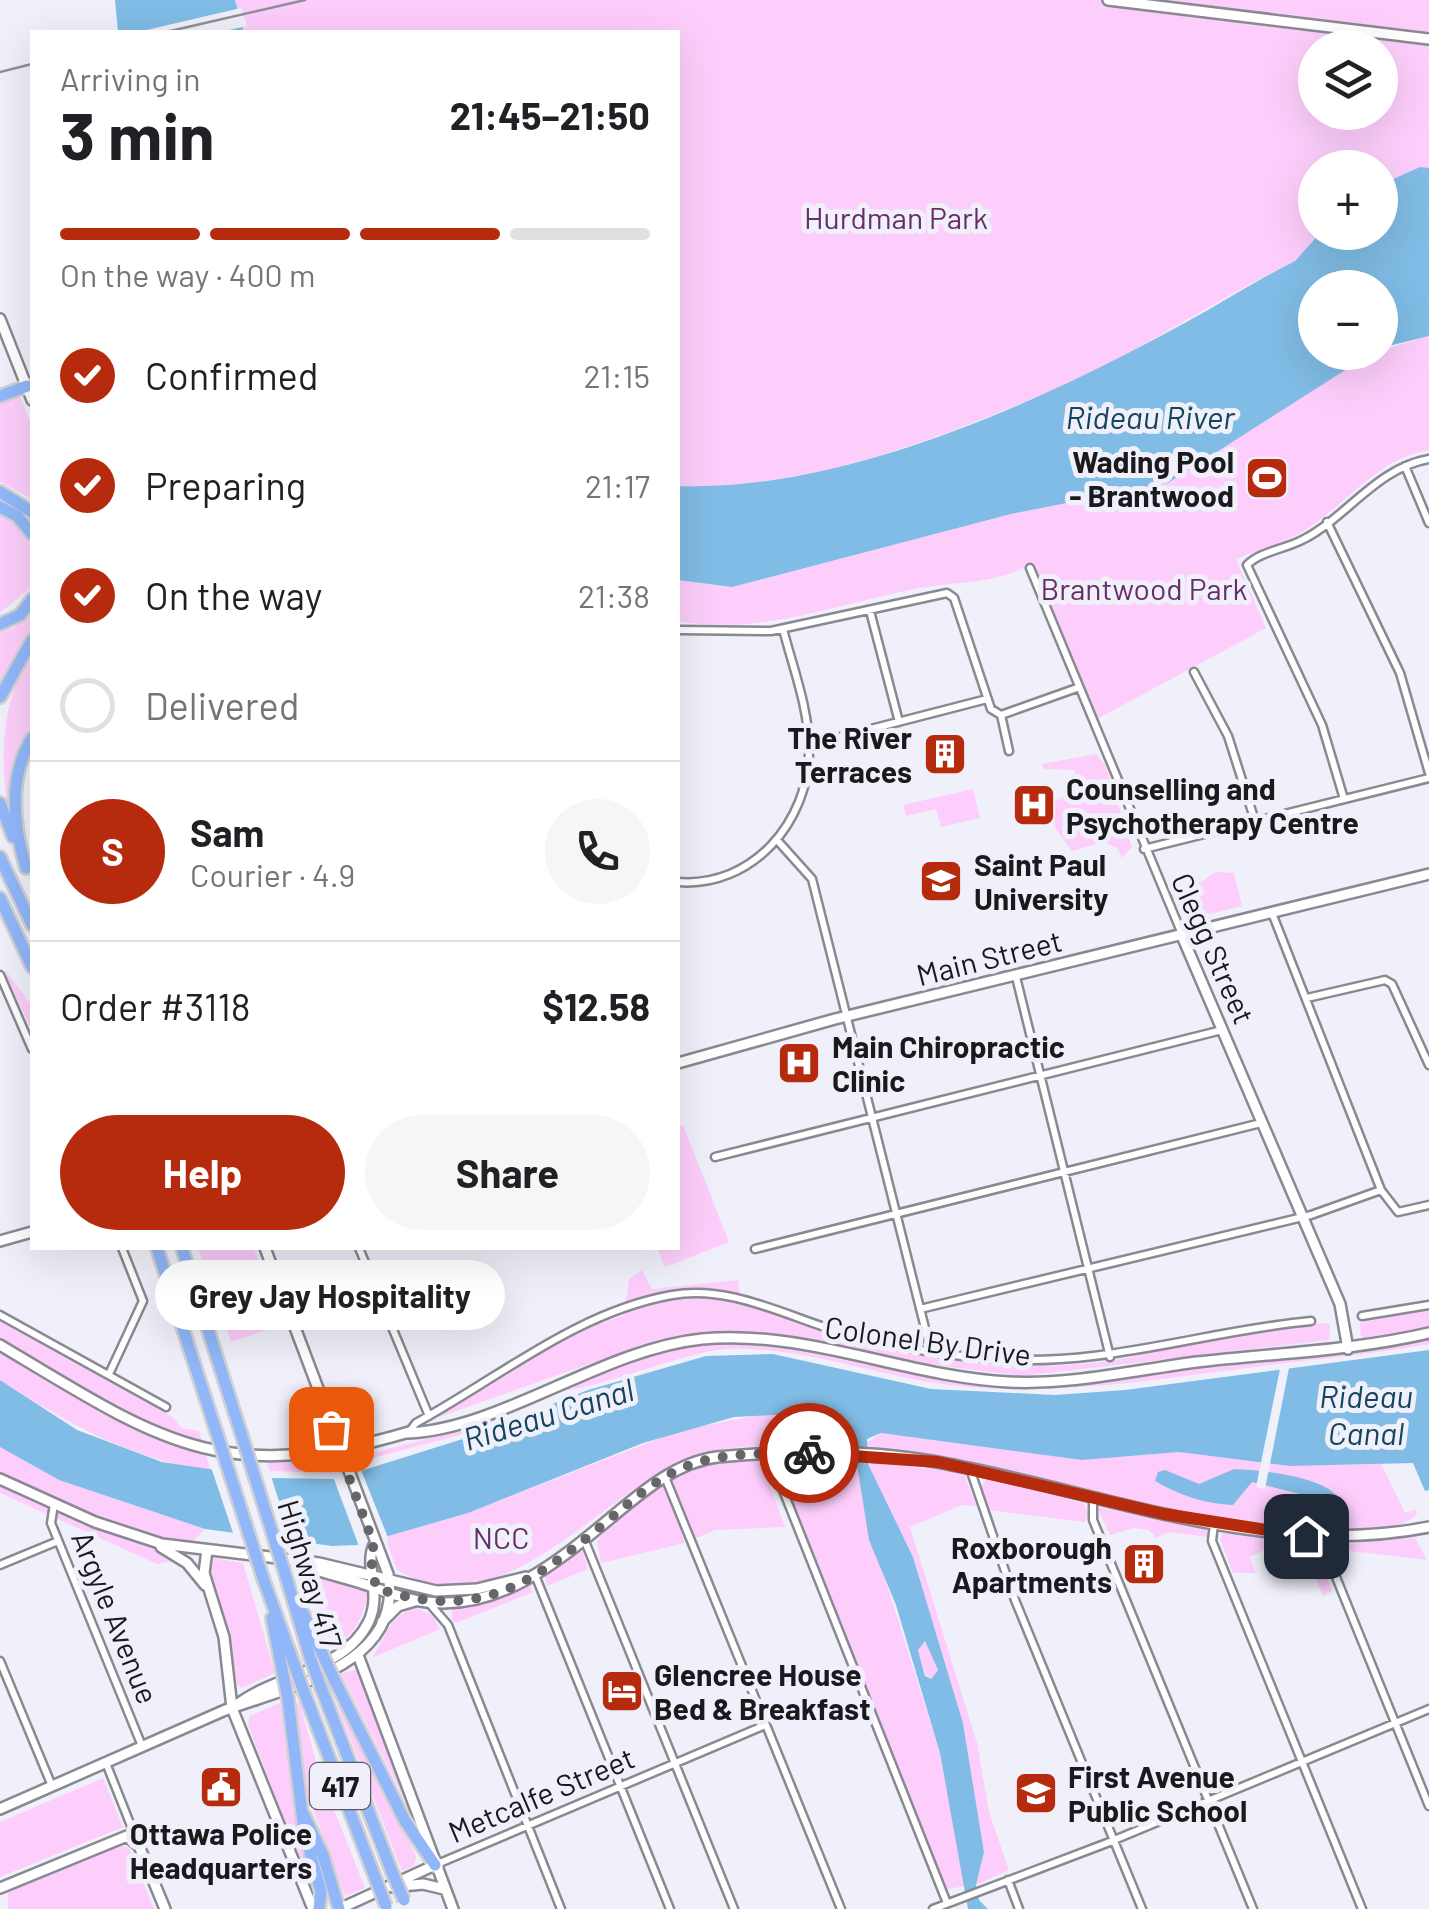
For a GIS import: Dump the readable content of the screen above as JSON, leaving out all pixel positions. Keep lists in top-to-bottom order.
{
  "streets": {
    "highway": ["Highway 417", "417"],
    "main road": [
      "Clegg Street",
      "Main Street",
      "Colonel By Drive",
      "Metcalfe Street"
    ],
    "street": ["Argyle Avenue"]
  },
  "crossings": [
    ["Clegg Street", "Main Street"],
    ["Clegg Street", "Colonel By Drive"],
    ["417", "Metcalfe Street"]
  ],
  "water": ["Rideau River", "Rideau Canal"],
  "parks": ["Hurdman Park", "Brantwood Park", "NCC"],
  "places": {
    "sports": ["Wading Pool - Brantwood"],
    "building": ["The River Terraces", "Roxborough Apartments"],
    "hospital": ["Counselling and Psychotherapy Centre", "Main Chiropractic Clinic"],
    "school or university": ["Saint Paul University", "First Avenue Public School"],
    "other": ["Grey Jay Hospitality"],
    "hotel": ["Glencree House Bed & Breakfast"],
    "public building": ["Ottawa Police Headquarters"]
  },
  "page": {
    "map_buttons": ["+", "−"],
    "heading": ["3 min", "Arriving in", "21:45–21:50"],
    "panel": [
      "Sam",
      "Courier · 4.9",
      "Order #3118",
      "$12.58"
    ],
    "bar": "On the way · 400 m",
    "list": [
      ["Confirmed", "21:15"],
      ["Preparing", "21:17"],
      ["On the way", "21:38"],
      "Delivered"
    ],
    "round": "S",
    "buttons": ["Help", "Share"],
    "bubble": "Grey Jay Hospitality"
  }
}
